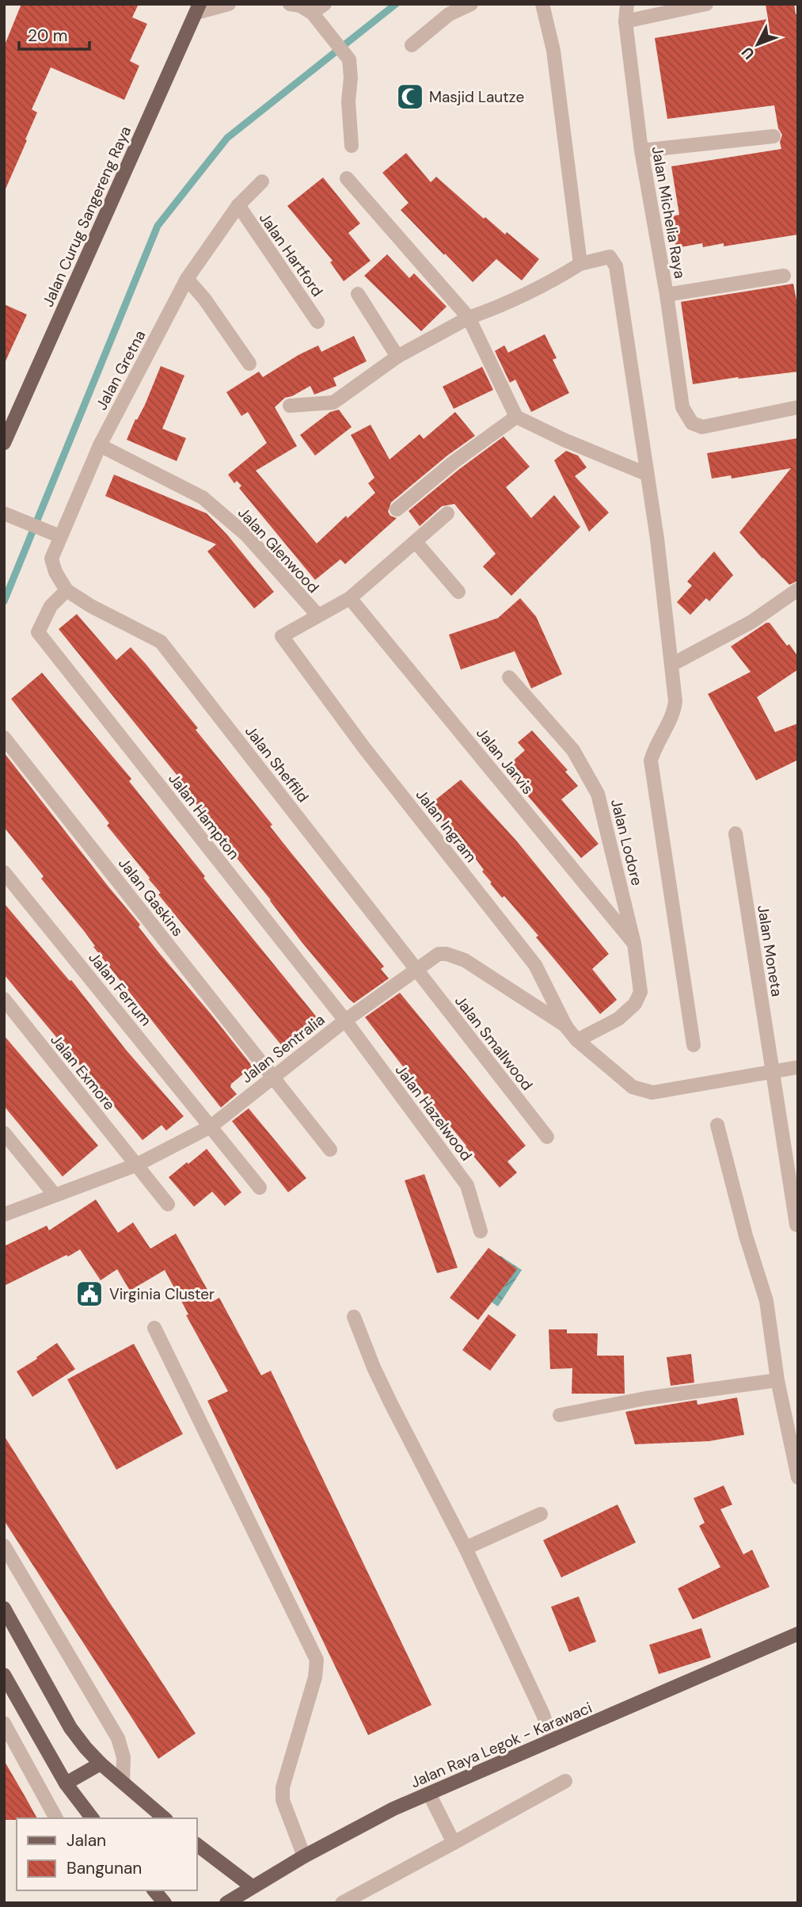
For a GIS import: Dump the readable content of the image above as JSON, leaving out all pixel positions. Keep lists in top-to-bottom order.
{
  "streets": {
    "main road": ["Jalan Curug Sangereng Raya", "Jalan Raya Legok - Karawaci"],
    "street": [
      "Jalan Michelia Raya",
      "Jalan Hartford",
      "Jalan Gretna",
      "Jalan Glenwood",
      "Jalan Jarvis",
      "Jalan Sheffild",
      "Jalan Hampton",
      "Jalan Ingram",
      "Jalan Lodore",
      "Jalan Gaskins",
      "Jalan Moneta",
      "Jalan Ferrum",
      "Jalan Smallwood",
      "Jalan Sentralia",
      "Jalan Exmore",
      "Jalan Hazelwood"
    ]
  },
  "crossings": [
    ["Jalan Hartford", "Jalan Gretna"],
    ["Jalan Gretna", "Jalan Glenwood"],
    ["Jalan Gretna", "Jalan Sheffild"],
    ["Jalan Gretna", "Jalan Hampton"],
    ["Jalan Glenwood", "Jalan Ingram"],
    ["Jalan Jarvis", "Jalan Lodore"],
    ["Jalan Sheffild", "Jalan Hampton"],
    ["Jalan Sheffild", "Jalan Smallwood"],
    ["Jalan Sheffild", "Jalan Sentralia"],
    ["Jalan Hampton", "Jalan Sentralia"],
    ["Jalan Hampton", "Jalan Hazelwood"],
    ["Jalan Ingram", "Jalan Lodore"],
    ["Jalan Ingram", "Jalan Moneta"],
    ["Jalan Ingram", "Jalan Sentralia"],
    ["Jalan Gaskins", "Jalan Sentralia"],
    ["Jalan Ferrum", "Jalan Sentralia"],
    ["Jalan Smallwood", "Jalan Sentralia"],
    ["Jalan Sentralia", "Jalan Exmore"],
    ["Jalan Sentralia", "Jalan Hazelwood"]
  ],
  "places": {
    "mosque": ["Masjid Lautze"],
    "public building": ["Virginia Cluster"]
  },
  "legend": ["Jalan", "Bangunan"],
  "scale_bar": "20 m",
  "north": "bottom left"
}
